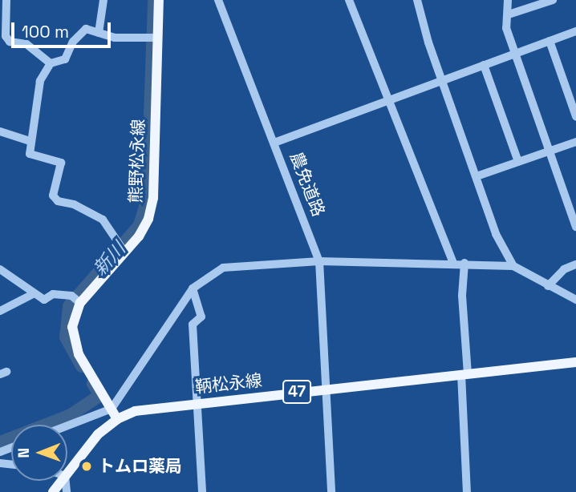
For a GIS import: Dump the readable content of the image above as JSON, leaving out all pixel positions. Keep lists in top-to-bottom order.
{
  "streets": {
    "main road": ["熊野松永線", "鞆松永線", "47"],
    "street": ["農免道路"]
  },
  "crossings": [
    ["熊野松永線", "鞆松永線"],
    ["農免道路", "鞆松永線"]
  ],
  "water": ["新川"],
  "places": ["トムロ薬局"],
  "scale_bar": "100 m",
  "north": "left"
}
